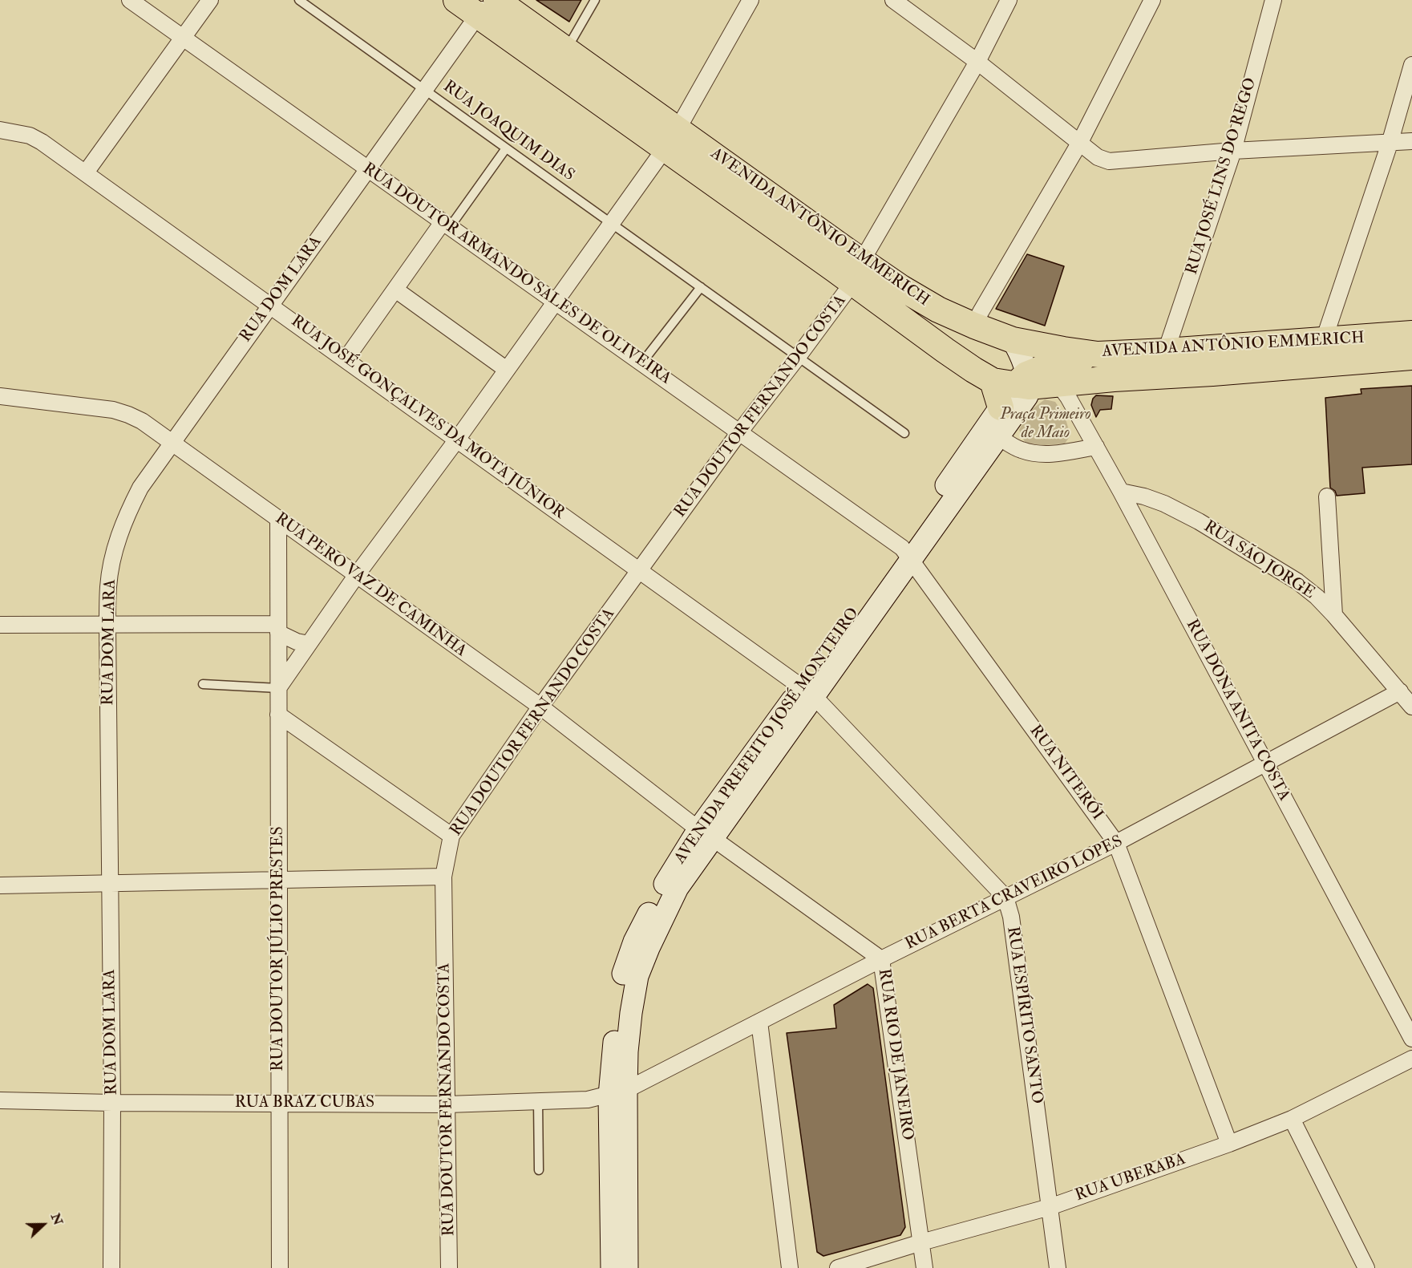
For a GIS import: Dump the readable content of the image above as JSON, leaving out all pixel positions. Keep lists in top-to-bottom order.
{
  "streets": {
    "main road": ["AVENIDA ANTÔNIO EMMERICH", "AVENIDA PREFEITO JOSÉ MONTEIRO"],
    "street": [
      "RUA JOSÉ LINS DO REGO",
      "RUA DOUTOR ARMANDO SALES DE OLIVEIRA",
      "RUA DOM LARA",
      "RUA DOUTOR FERNANDO COSTA",
      "RUA JOSÉ GONÇALVES DA MOTA JÚNIOR",
      "RUA SÃO JORGE",
      "RUA PERO VAZ DE CAMINHA",
      "RUA DONA ANITA COSTA",
      "RUA NITERÓI",
      "RUA BERTA CRAVEIRO LOPES",
      "RUA DOUTOR JÚLIO PRESTES",
      "RUA ESPÍRITO SANTO",
      "RUA RIO DE JANEIRO",
      "RUA BRAZ CUBAS",
      "RUA UBERABA"
    ],
    "lane": ["RUA JOAQUIM DIAS"]
  },
  "crossings": [
    ["RUA JOAQUIM DIAS", "RUA DOM LARA"],
    ["RUA JOAQUIM DIAS", "RUA DOUTOR FERNANDO COSTA"],
    ["RUA JOSÉ LINS DO REGO", "AVENIDA ANTÔNIO EMMERICH"],
    ["AVENIDA ANTÔNIO EMMERICH", "RUA DOM LARA"],
    ["AVENIDA ANTÔNIO EMMERICH", "RUA DOUTOR FERNANDO COSTA"],
    ["AVENIDA ANTÔNIO EMMERICH", "RUA DONA ANITA COSTA"],
    ["RUA DOUTOR ARMANDO SALES DE OLIVEIRA", "RUA DOM LARA"],
    ["RUA DOUTOR ARMANDO SALES DE OLIVEIRA", "RUA DOUTOR FERNANDO COSTA"],
    ["RUA DOUTOR ARMANDO SALES DE OLIVEIRA", "AVENIDA PREFEITO JOSÉ MONTEIRO"],
    ["RUA DOUTOR ARMANDO SALES DE OLIVEIRA", "RUA NITERÓI"],
    ["RUA DOM LARA", "RUA JOSÉ GONÇALVES DA MOTA JÚNIOR"],
    ["RUA DOM LARA", "RUA PERO VAZ DE CAMINHA"],
    ["RUA DOM LARA", "RUA BRAZ CUBAS"],
    ["RUA DOUTOR FERNANDO COSTA", "RUA JOSÉ GONÇALVES DA MOTA JÚNIOR"],
    ["RUA DOUTOR FERNANDO COSTA", "RUA PERO VAZ DE CAMINHA"],
    ["RUA DOUTOR FERNANDO COSTA", "RUA BRAZ CUBAS"],
    ["RUA JOSÉ GONÇALVES DA MOTA JÚNIOR", "AVENIDA PREFEITO JOSÉ MONTEIRO"],
    ["RUA JOSÉ GONÇALVES DA MOTA JÚNIOR", "RUA ESPÍRITO SANTO"],
    ["RUA SÃO JORGE", "RUA DONA ANITA COSTA"],
    ["RUA SÃO JORGE", "RUA BERTA CRAVEIRO LOPES"],
    ["RUA PERO VAZ DE CAMINHA", "AVENIDA PREFEITO JOSÉ MONTEIRO"],
    ["RUA PERO VAZ DE CAMINHA", "RUA DOUTOR JÚLIO PRESTES"],
    ["RUA PERO VAZ DE CAMINHA", "RUA RIO DE JANEIRO"],
    ["RUA DONA ANITA COSTA", "RUA BERTA CRAVEIRO LOPES"],
    ["AVENIDA PREFEITO JOSÉ MONTEIRO", "RUA NITERÓI"],
    ["AVENIDA PREFEITO JOSÉ MONTEIRO", "RUA BERTA CRAVEIRO LOPES"],
    ["AVENIDA PREFEITO JOSÉ MONTEIRO", "RUA ESPÍRITO SANTO"],
    ["AVENIDA PREFEITO JOSÉ MONTEIRO", "RUA RIO DE JANEIRO"],
    ["AVENIDA PREFEITO JOSÉ MONTEIRO", "RUA BRAZ CUBAS"],
    ["RUA NITERÓI", "RUA BERTA CRAVEIRO LOPES"],
    ["RUA NITERÓI", "RUA UBERABA"],
    ["RUA BERTA CRAVEIRO LOPES", "RUA ESPÍRITO SANTO"],
    ["RUA BERTA CRAVEIRO LOPES", "RUA RIO DE JANEIRO"],
    ["RUA BERTA CRAVEIRO LOPES", "RUA BRAZ CUBAS"],
    ["RUA DOUTOR JÚLIO PRESTES", "RUA BRAZ CUBAS"],
    ["RUA ESPÍRITO SANTO", "RUA UBERABA"],
    ["RUA RIO DE JANEIRO", "RUA UBERABA"]
  ],
  "parks": ["Praça Primeiro de Maio"],
  "north": "right"
}
